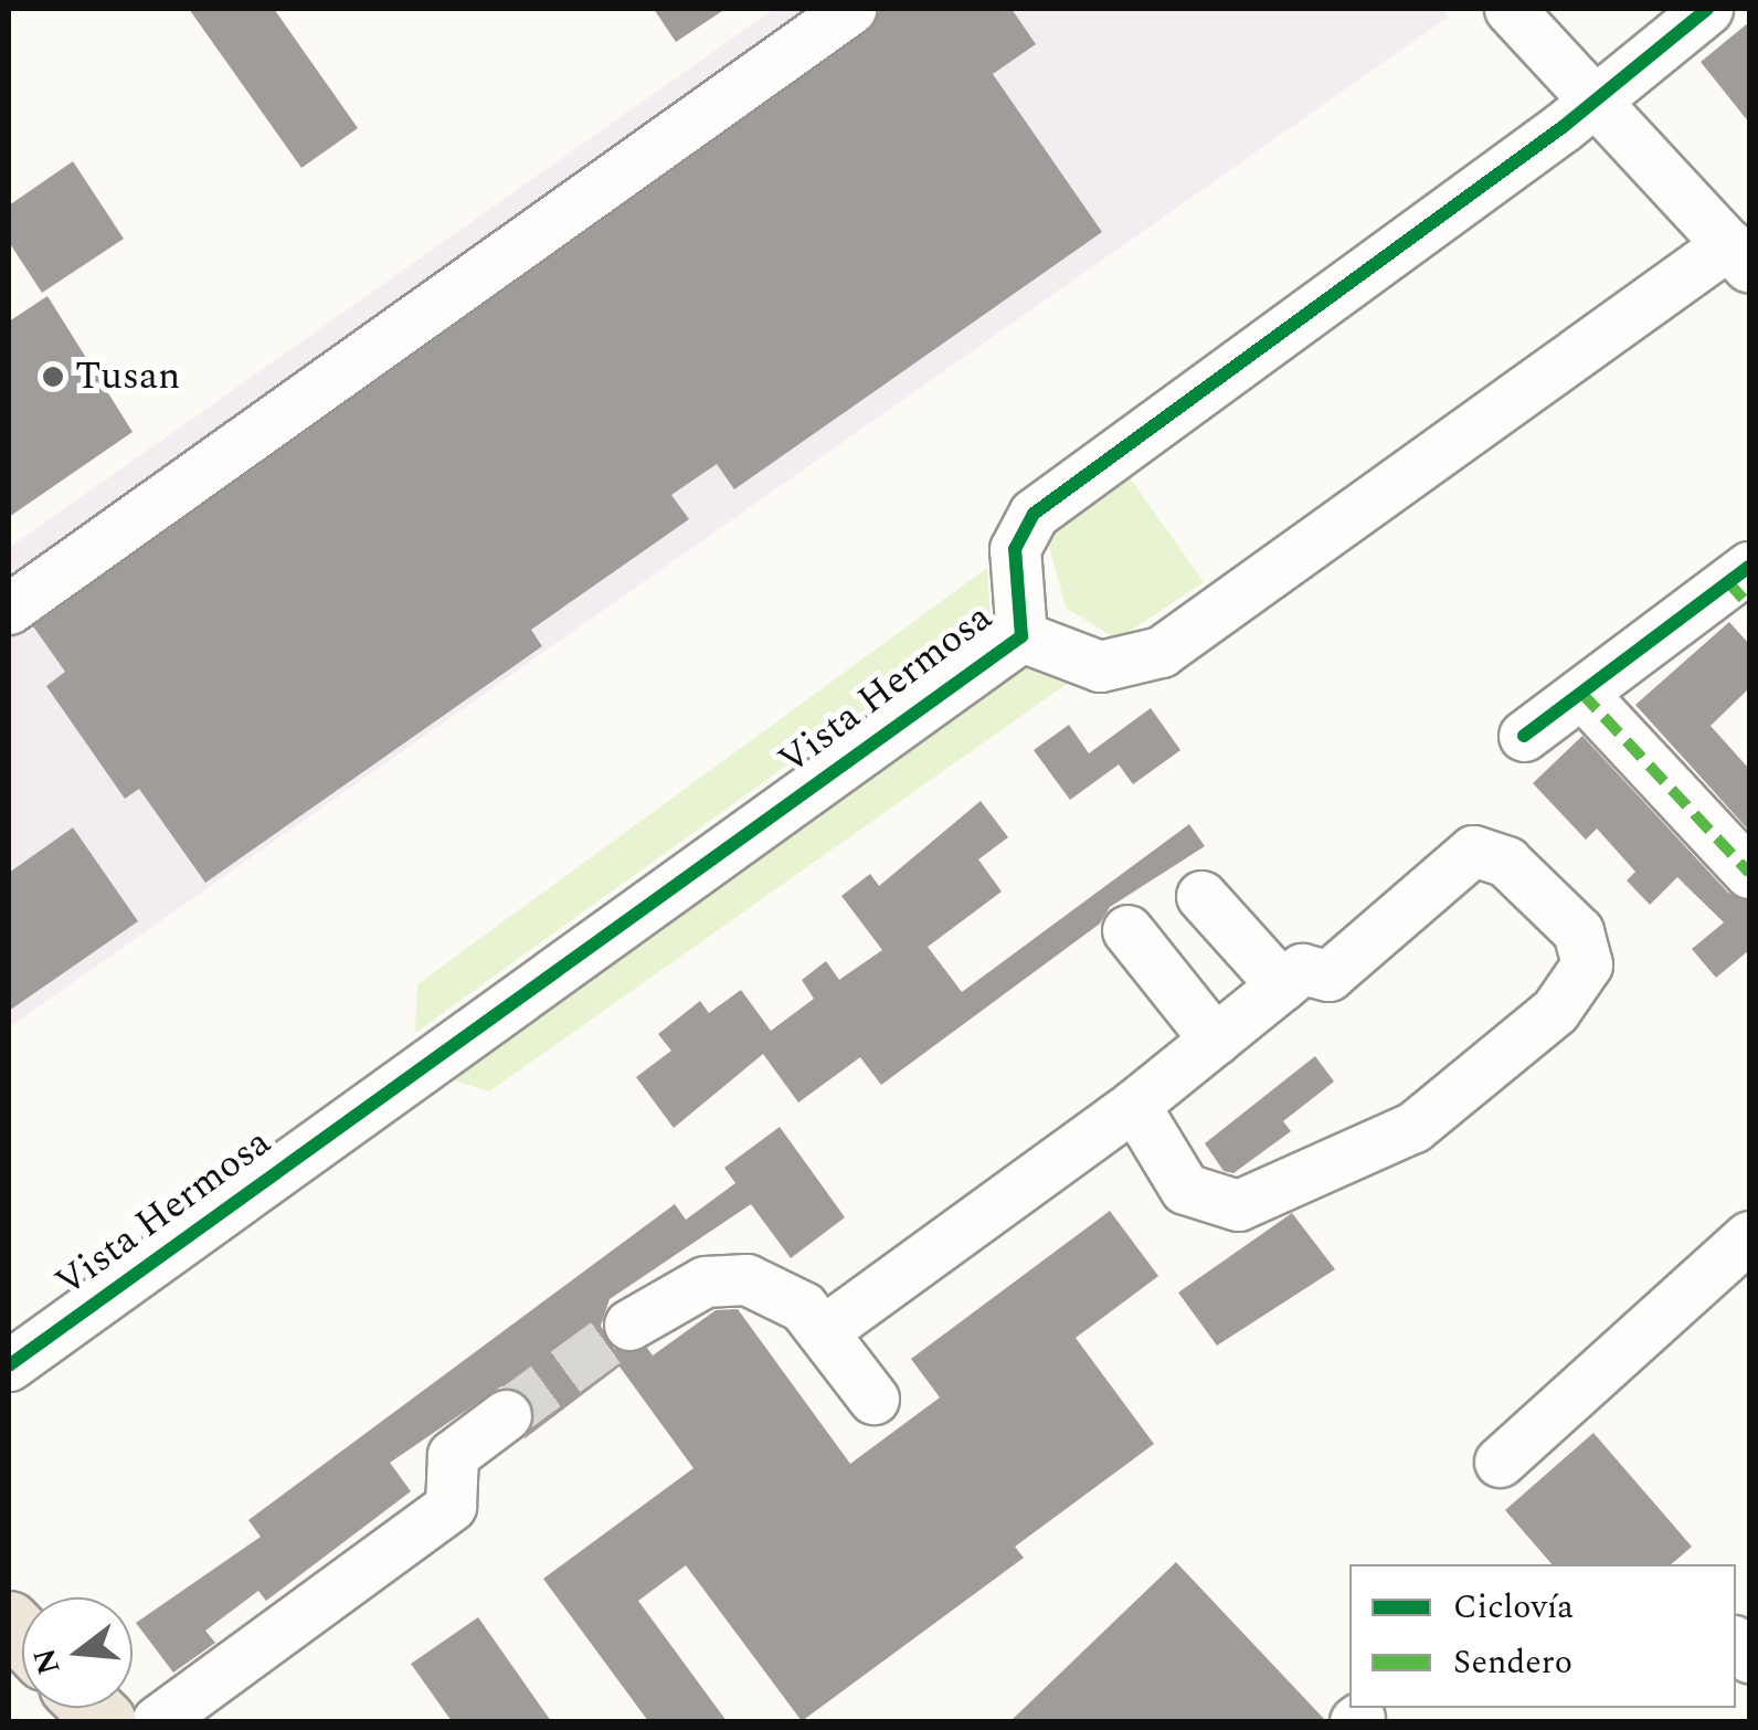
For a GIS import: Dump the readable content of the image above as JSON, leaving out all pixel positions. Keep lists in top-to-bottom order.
{
  "streets": {
    "street": ["Vista Hermosa"]
  },
  "places": ["Tusan"],
  "legend": ["Ciclovía", "Sendero"],
  "north": "left"
}
